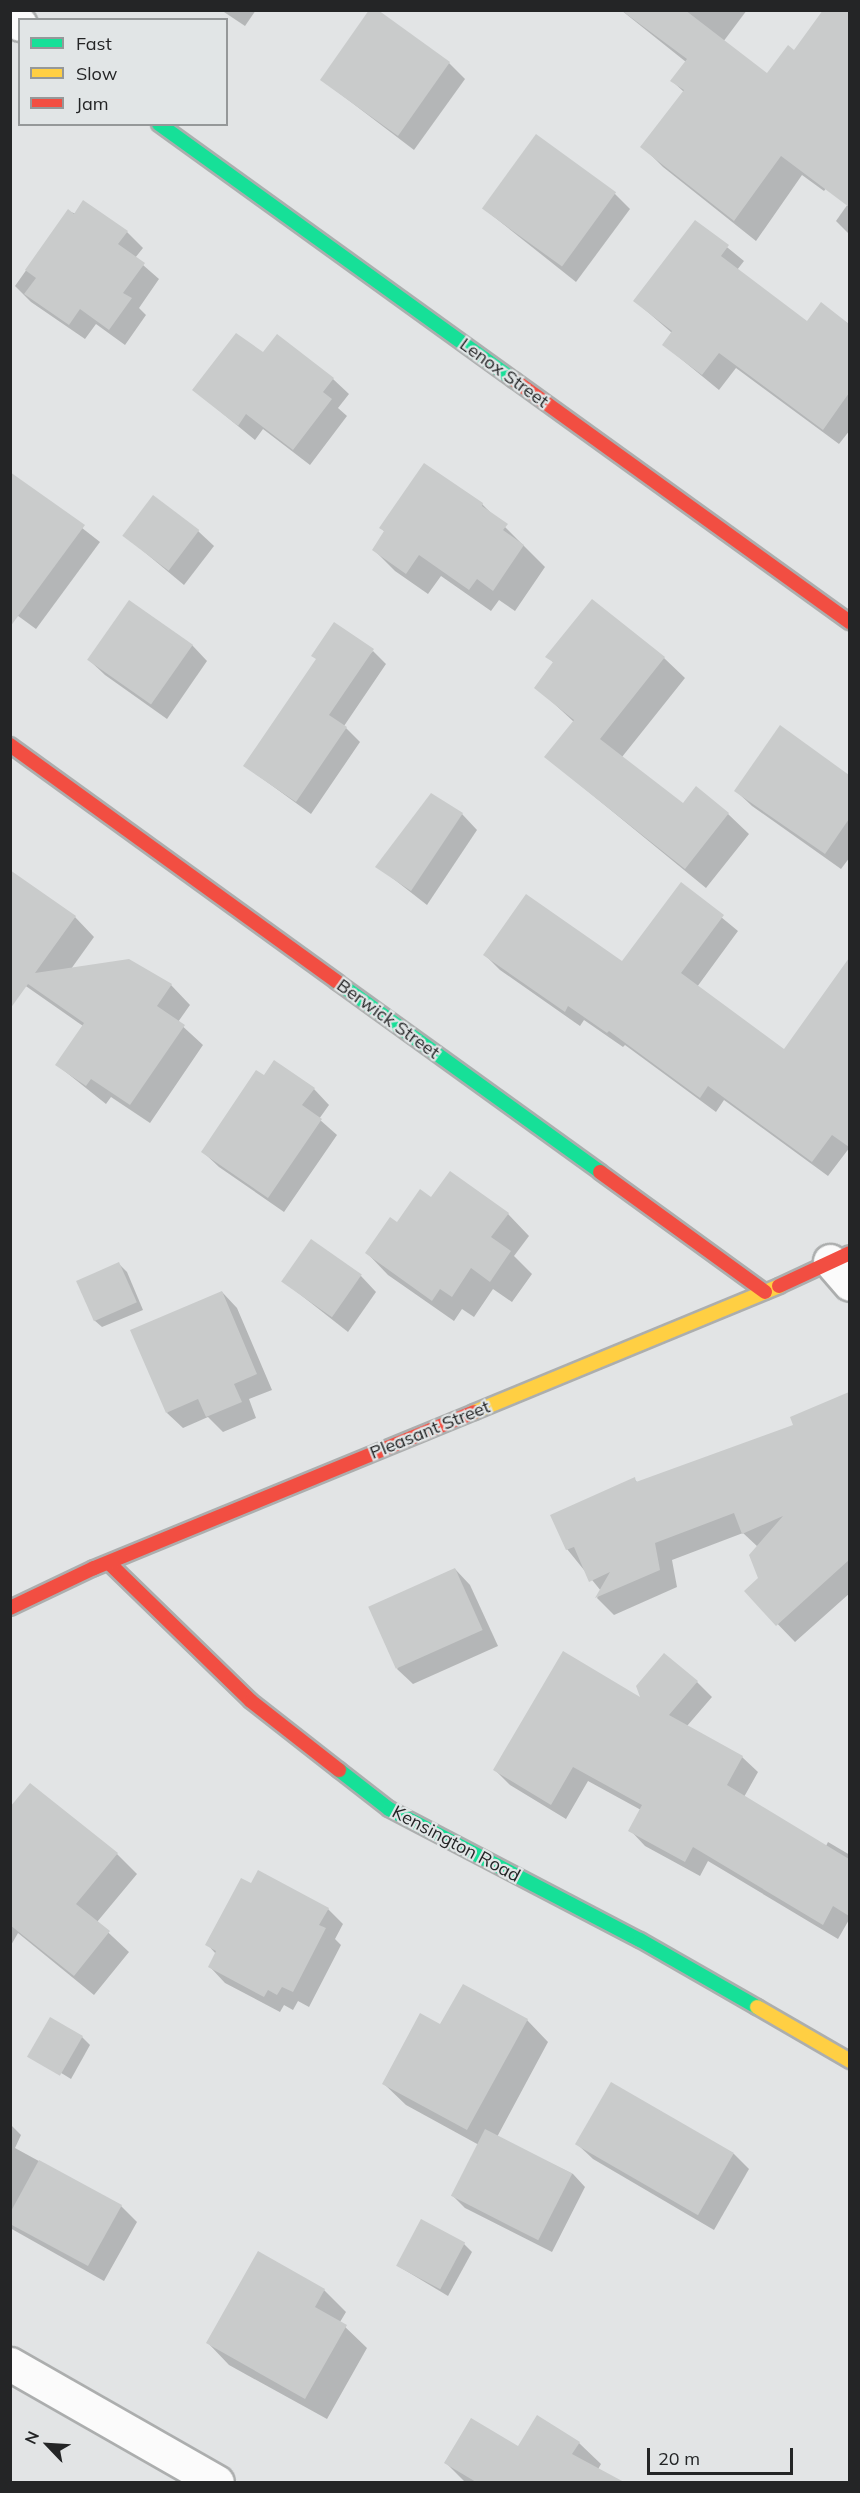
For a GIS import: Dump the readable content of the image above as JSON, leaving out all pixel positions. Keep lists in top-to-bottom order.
{
  "streets": {
    "street": [
      "Lenox Street",
      "Berwick Street",
      "Pleasant Street",
      "Kensington Road"
    ]
  },
  "crossings": [
    ["Berwick Street", "Pleasant Street"],
    ["Pleasant Street", "Kensington Road"]
  ],
  "legend": ["Fast", "Slow", "Jam"],
  "scale_bar": "20 m",
  "north": "top left"
}
